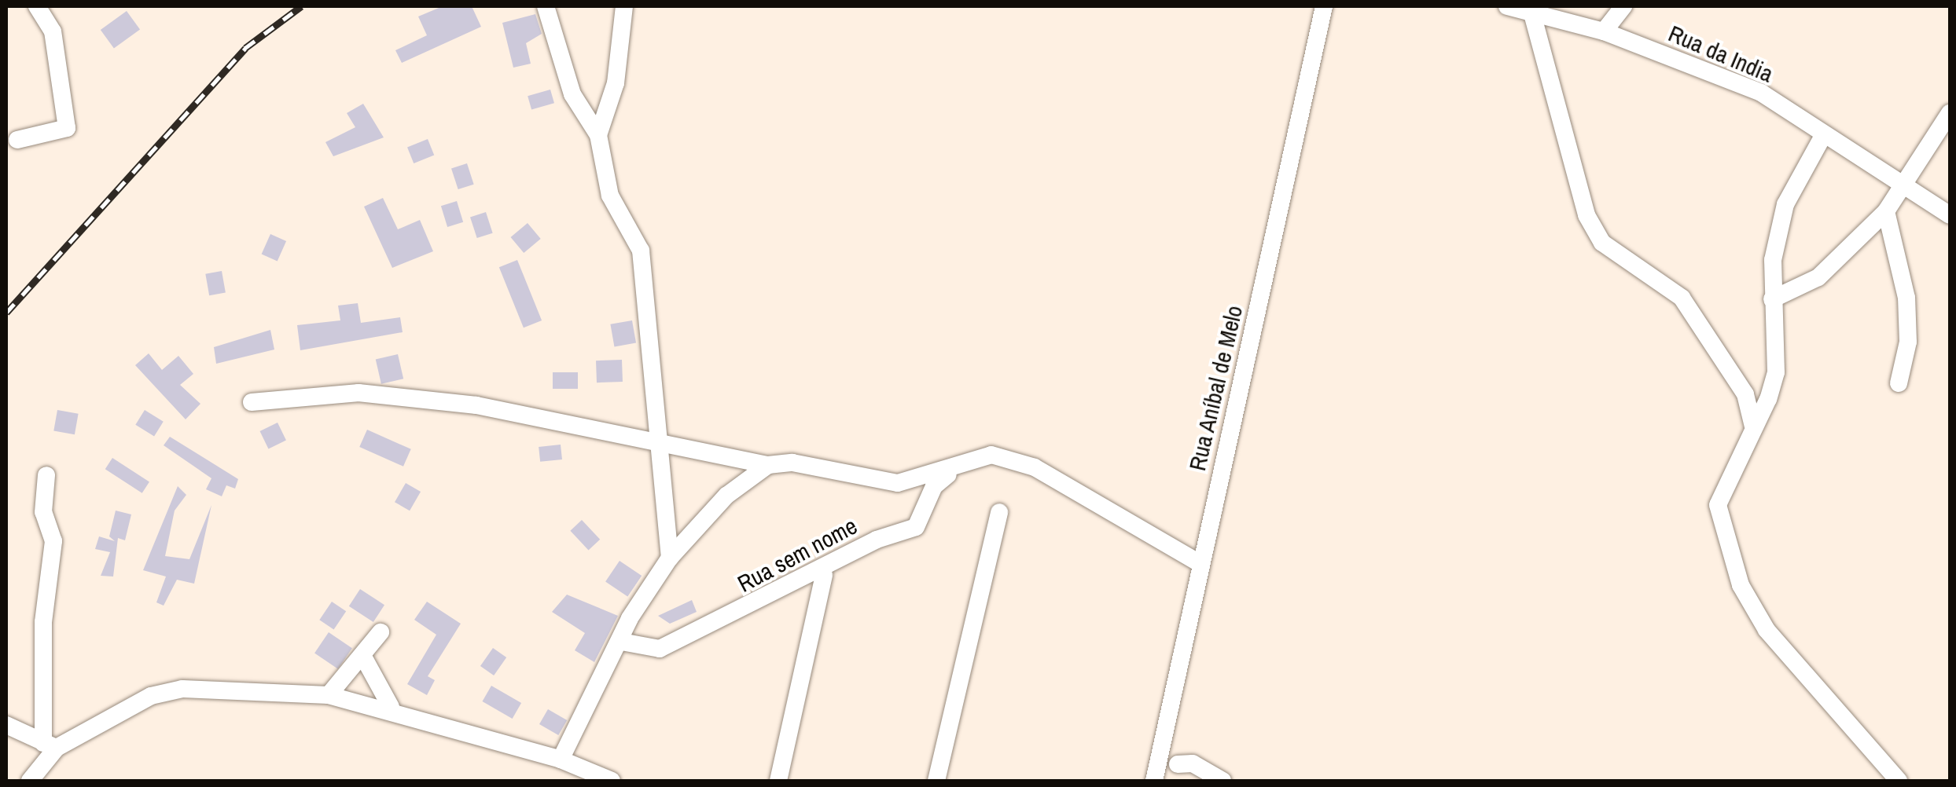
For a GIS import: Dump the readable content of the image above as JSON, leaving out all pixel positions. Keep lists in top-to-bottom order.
{
  "streets": {
    "street": ["Rua da India", "Rua Aníbal de Melo", "Rua sem nome"]
  }
}
